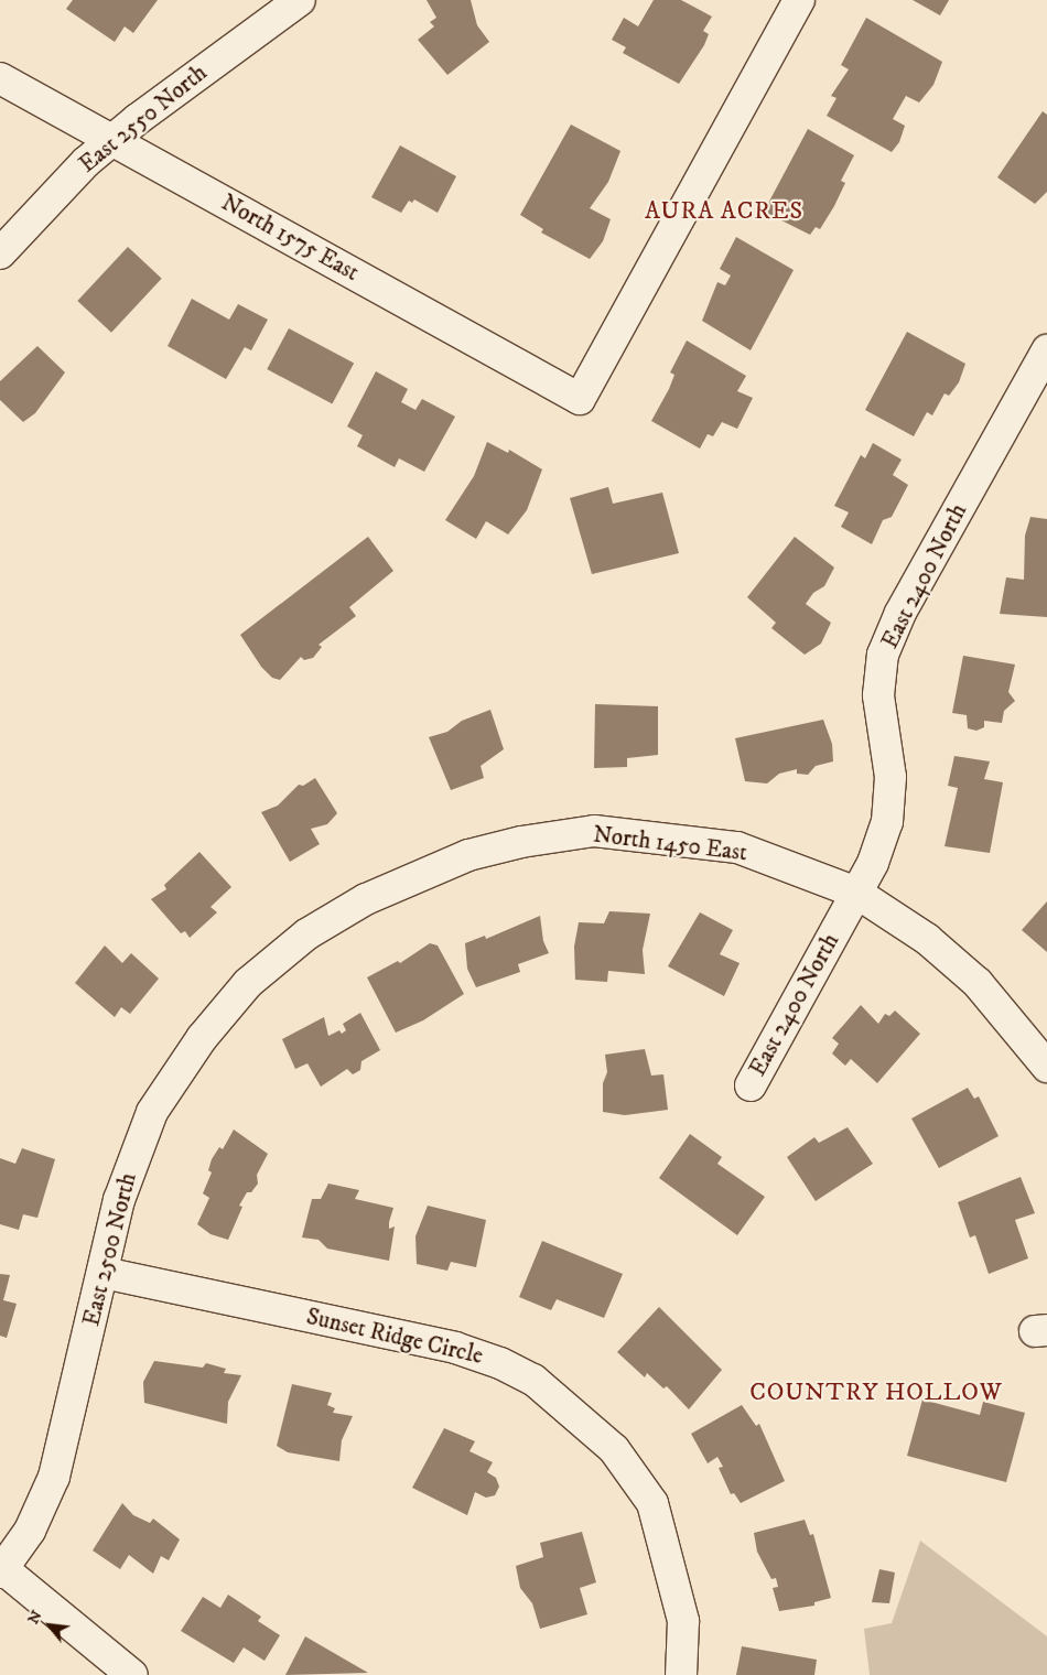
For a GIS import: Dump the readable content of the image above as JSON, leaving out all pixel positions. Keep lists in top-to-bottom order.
{
  "streets": {
    "street": [
      "East 2550 North",
      "North 1575 East",
      "East 2400 North",
      "North 1450 East",
      "East 2500 North",
      "Sunset Ridge Circle"
    ]
  },
  "crossings": [
    ["East 2550 North", "North 1575 East"],
    ["East 2400 North", "North 1450 East"],
    ["North 1450 East", "East 2500 North"],
    ["East 2500 North", "Sunset Ridge Circle"]
  ],
  "districts": ["AURA ACRES", "COUNTRY HOLLOW"],
  "north": "top left"
}
